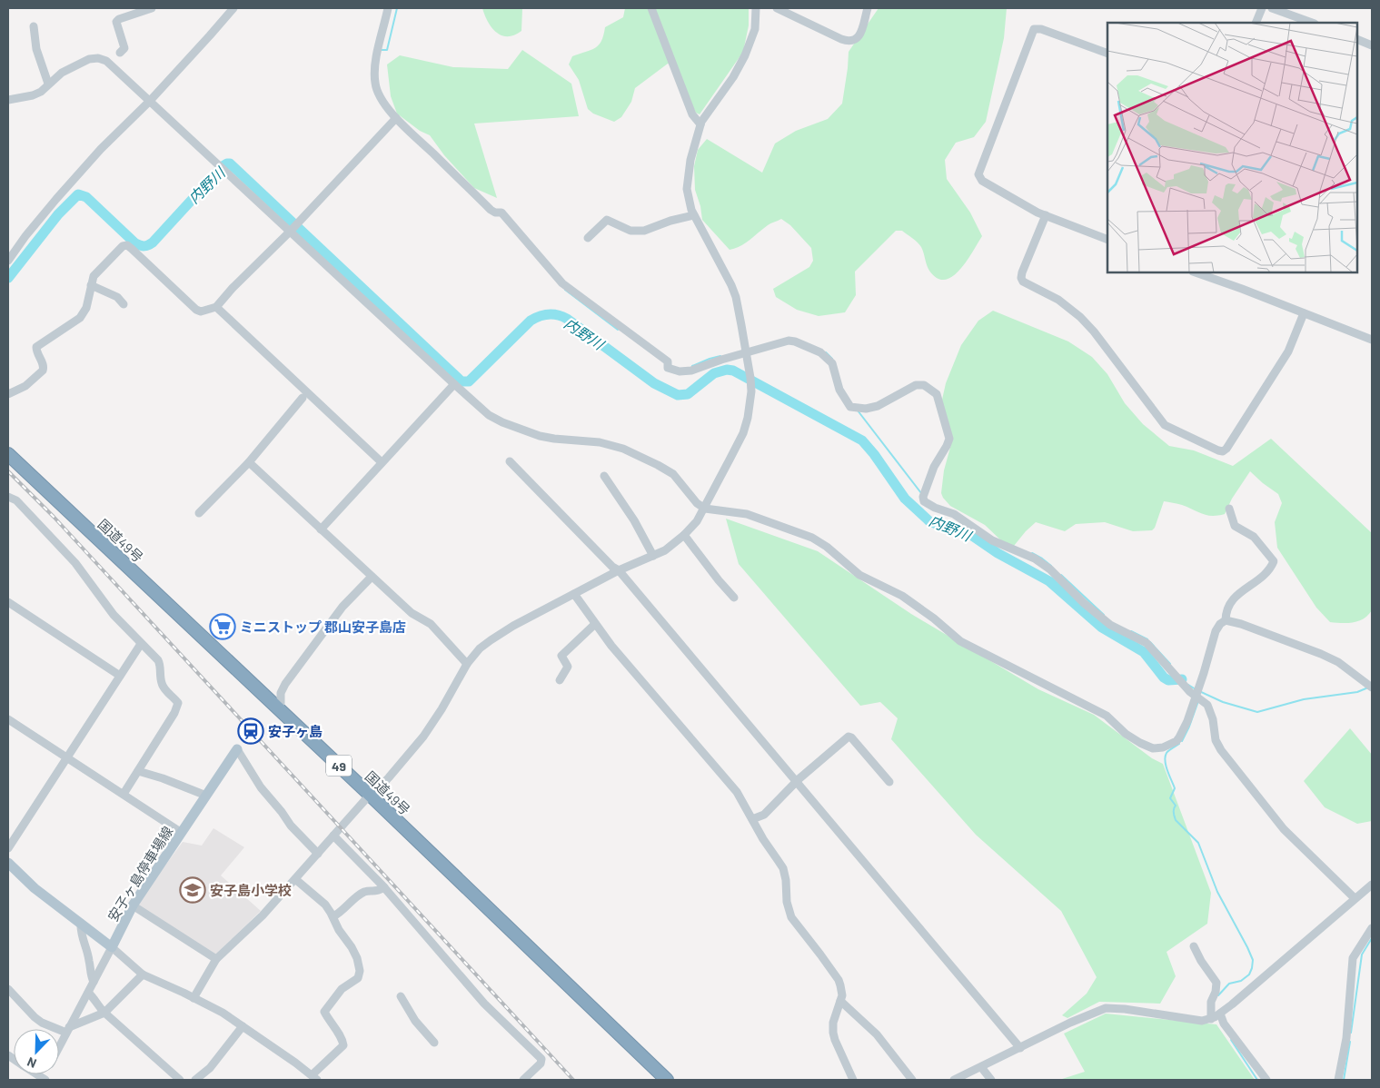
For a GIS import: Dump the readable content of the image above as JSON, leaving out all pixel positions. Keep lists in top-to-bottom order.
{
  "streets": {
    "highway": ["国道49号", "49"],
    "main road": ["安子ヶ島停車場線"]
  },
  "water": ["内野川"],
  "places": {
    "supermarket": ["ミニストップ 郡山安子島店"],
    "station": ["安子ヶ島"],
    "school or university": ["安子島小学校"]
  },
  "north": "bottom left"
}
